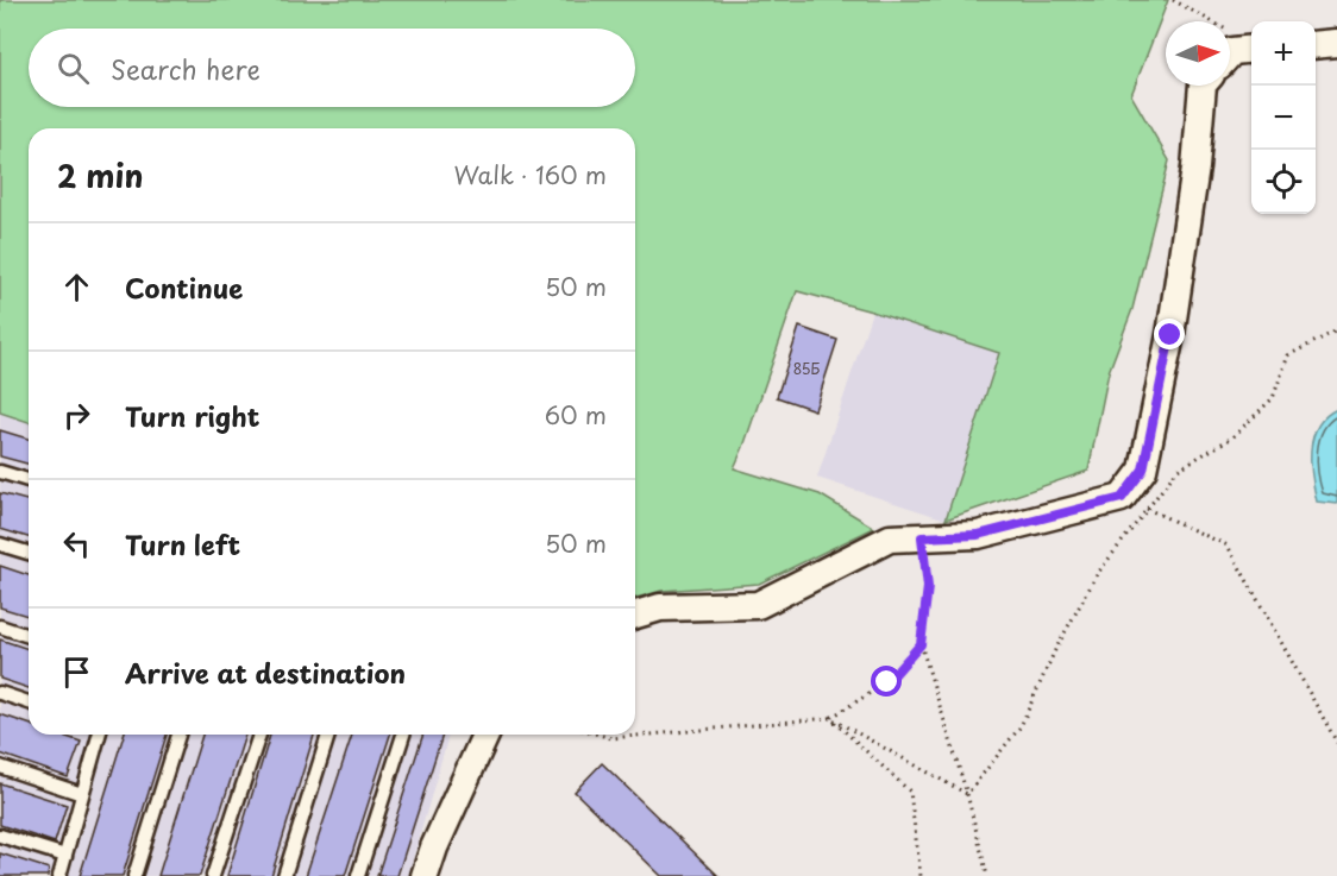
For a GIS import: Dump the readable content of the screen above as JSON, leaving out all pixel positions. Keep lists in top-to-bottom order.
{
  "house_numbers": ["85Б"],
  "north": "right",
  "page": {
    "map_buttons": ["+", "−"],
    "search": "Search here",
    "heading": ["2 min", "Walk · 160 m"],
    "list": [
      ["Continue", "50 m"],
      ["Turn right", "60 m"],
      ["Turn left", "50 m"],
      "Arrive at destination"
    ]
  }
}
